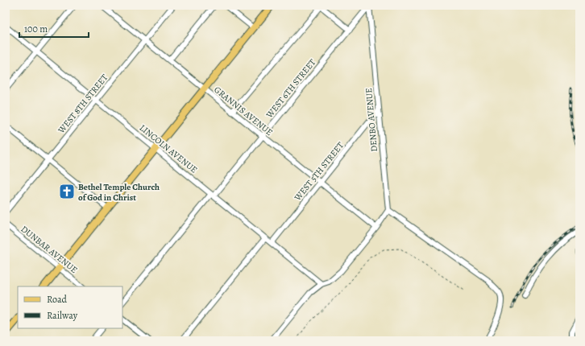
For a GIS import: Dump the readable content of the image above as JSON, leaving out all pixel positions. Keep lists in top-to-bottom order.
{
  "streets": {
    "street": [
      "WEST 6TH STREET",
      "WEST 8TH STREET",
      "GRANNIS AVENUE",
      "DENBO AVENUE",
      "LINCOLN AVENUE",
      "WEST 5TH STREET",
      "DUNBAR AVENUE"
    ]
  },
  "crossings": [
    ["WEST 6TH STREET", "GRANNIS AVENUE"],
    ["WEST 6TH STREET", "DENBO AVENUE"],
    ["WEST 6TH STREET", "LINCOLN AVENUE"],
    ["WEST 8TH STREET", "GRANNIS AVENUE"],
    ["WEST 8TH STREET", "LINCOLN AVENUE"],
    ["GRANNIS AVENUE", "WEST 5TH STREET"],
    ["DENBO AVENUE", "WEST 5TH STREET"],
    ["LINCOLN AVENUE", "WEST 5TH STREET"]
  ],
  "places": {
    "church": ["Bethel Temple Church of God in Christ"]
  },
  "legend": ["Road", "Railway"],
  "scale_bar": "100 m"
}
